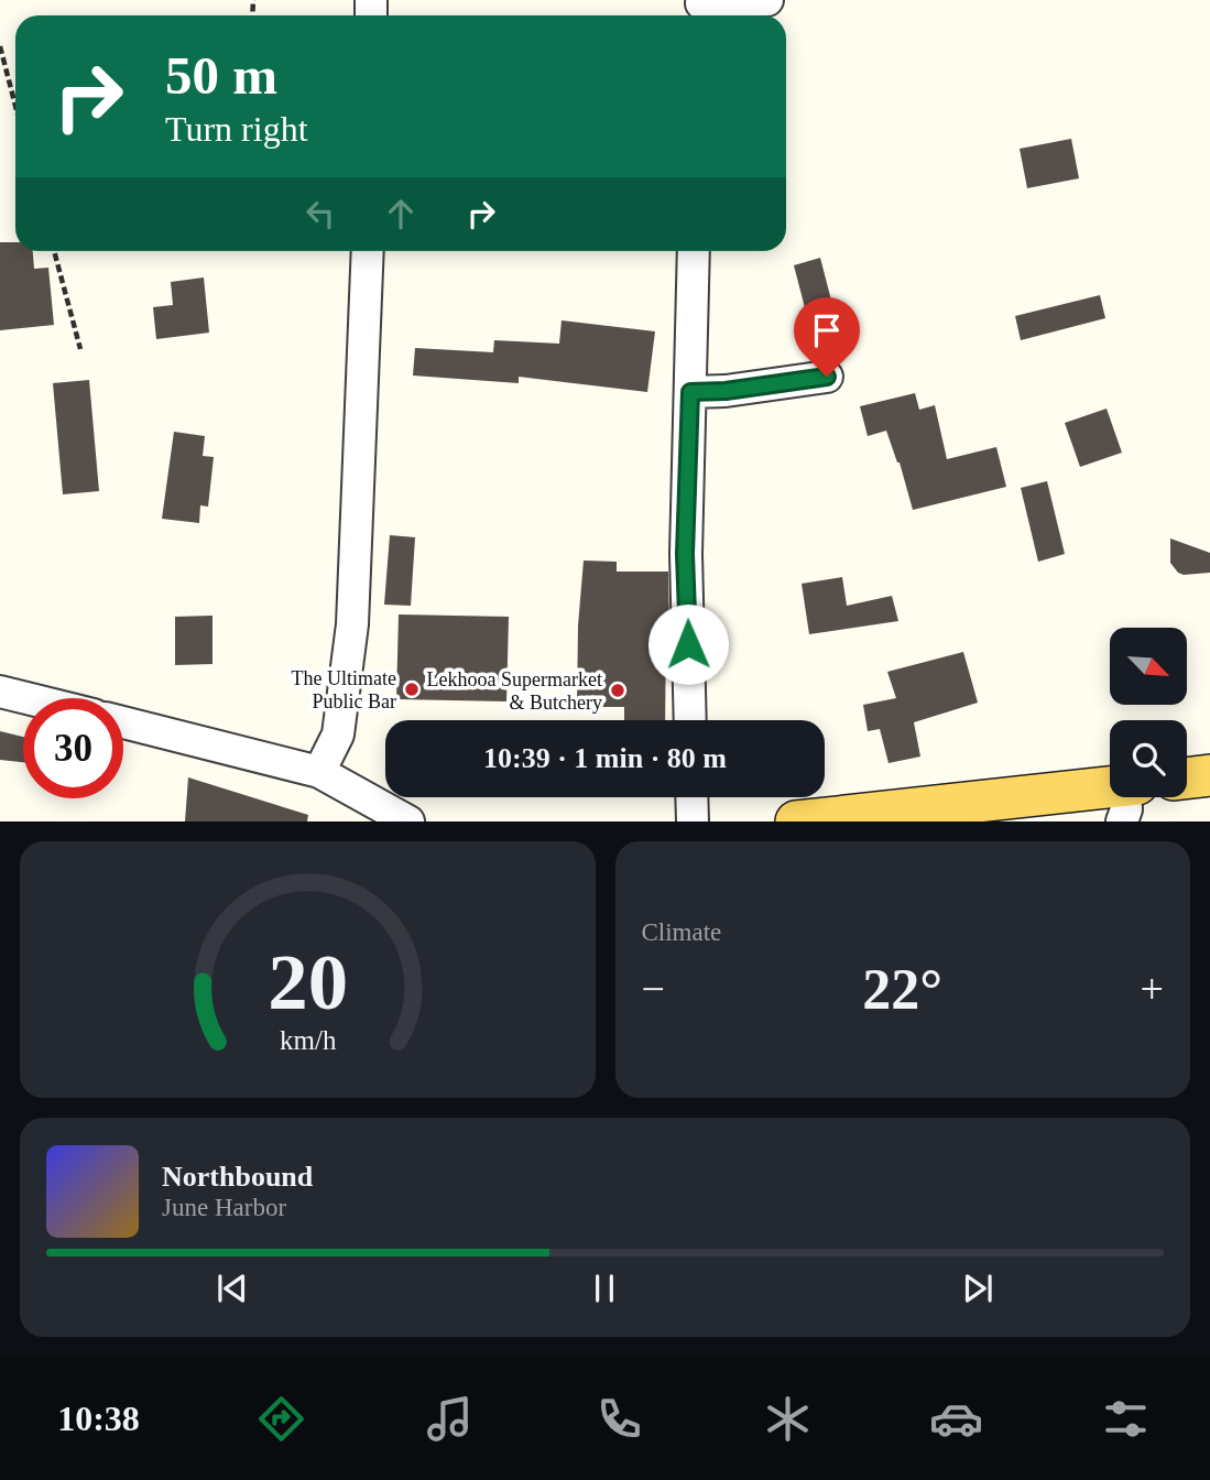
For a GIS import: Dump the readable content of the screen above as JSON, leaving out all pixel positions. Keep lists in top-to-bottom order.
{
  "places": ["The Ultimate Public Bar", "Lekhooa Supermarket & Butchery"],
  "north": "bottom right",
  "page": {
    "turn": ["50 m", "Turn right"],
    "limit": "30",
    "trip": "10:39 · 1 min · 80 m",
    "tile": "Climate",
    "heat": ["−", "22°", "+"],
    "song": ["Northbound", "June Harbor"],
    "tabs": "10:38",
    "gauge": ["20", "km/h"]
  }
}
